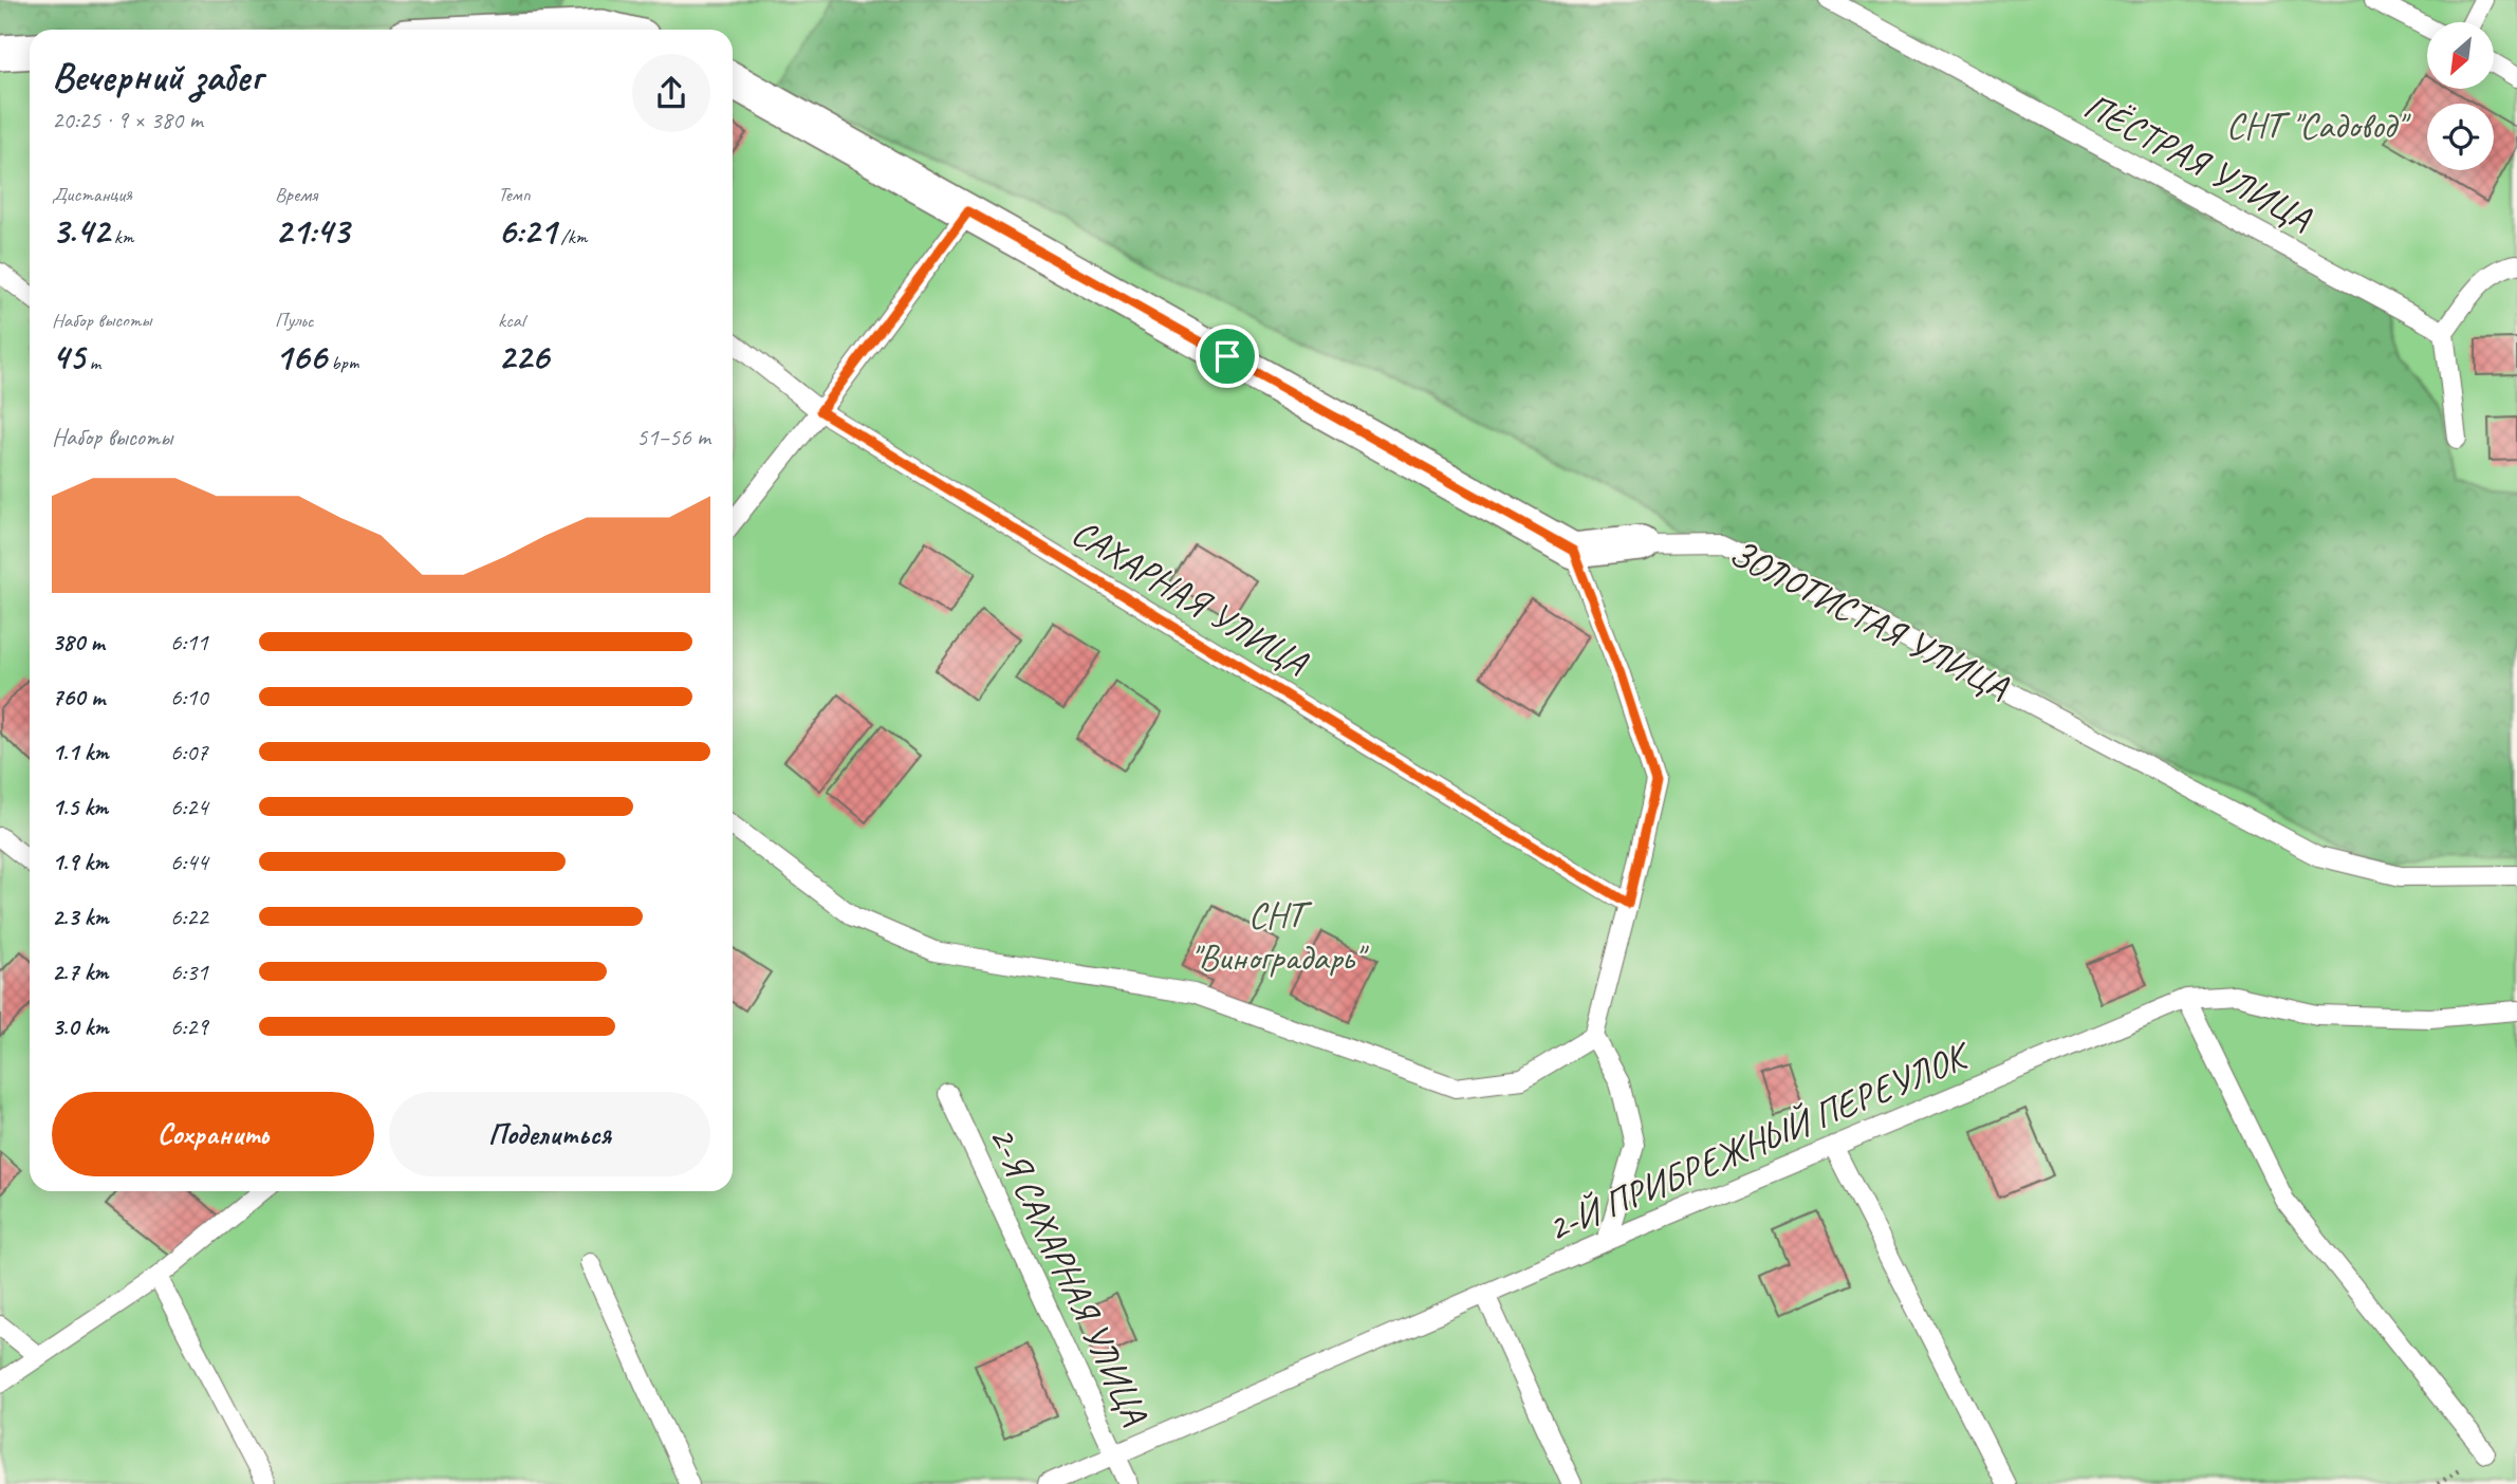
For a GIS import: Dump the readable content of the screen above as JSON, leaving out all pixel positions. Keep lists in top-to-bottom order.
{
  "streets": {
    "street": ["ЗОЛОТИСТАЯ УЛИЦА"],
    "lane": [
      "ПЁСТРАЯ УЛИЦА",
      "САХАРНАЯ УЛИЦА",
      "2-Й ПРИБРЕЖНЫЙ ПЕРЕУЛОК",
      "2-Я САХАРНАЯ УЛИЦА"
    ]
  },
  "crossings": [
    ["2-Й ПРИБРЕЖНЫЙ ПЕРЕУЛОК", "2-Я САХАРНАЯ УЛИЦА"]
  ],
  "parks": ["СНТ \"Садовод\"", "СНТ \"Виноградарь\""],
  "north": "bottom left",
  "page": {
    "heading": ["Вечерний забег", "20:25 · 9 × 380 m"],
    "stats": [
      ["Дистанция", "3.42 km"],
      ["Время", "21:43"],
      ["Темп", "6:21 /km"],
      ["Набор высоты", "45 m"],
      ["Пульс", "166 bpm"],
      ["kcal", "226"]
    ],
    "chart": ["Набор высоты", "51–56 m"],
    "list": [
      {
        "name": "380 m",
        "note": "6:11"
      },
      {
        "name": "760 m",
        "note": "6:10"
      },
      {
        "name": "1.1 km",
        "note": "6:07"
      },
      {
        "name": "1.5 km",
        "note": "6:24"
      },
      {
        "name": "1.9 km",
        "note": "6:44"
      },
      {
        "name": "2.3 km",
        "note": "6:22"
      },
      {
        "name": "2.7 km",
        "note": "6:31"
      },
      {
        "name": "3.0 km",
        "note": "6:29"
      }
    ],
    "buttons": ["Сохранить", "Поделиться"]
  }
}
